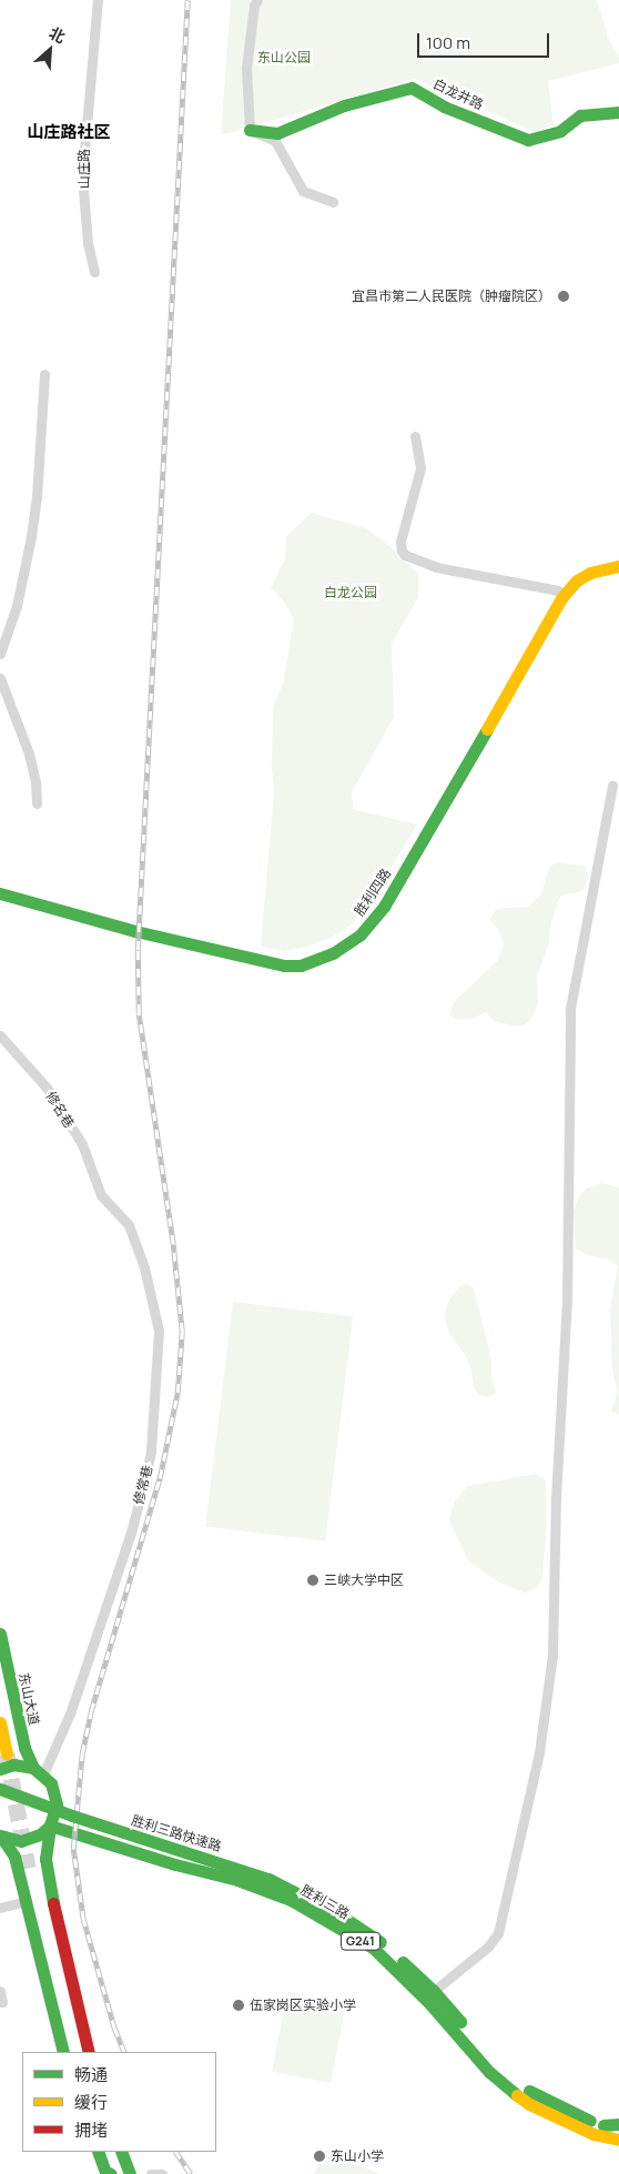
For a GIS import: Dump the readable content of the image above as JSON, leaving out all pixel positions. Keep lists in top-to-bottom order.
{
  "streets": {
    "main road": [
      "白龙井路",
      "胜利四路",
      "东山大道",
      "胜利三路快速路",
      "胜利三路",
      "G241"
    ],
    "street": ["山庄路", "修名巷", "修常巷"]
  },
  "crossings": [
    ["修名巷", "修常巷"],
    ["修常巷", "东山大道"],
    ["东山大道", "胜利三路"],
    ["胜利三路快速路", "G241"],
    ["胜利三路", "G241"]
  ],
  "districts": ["山庄路社区"],
  "parks": ["东山公园", "白龙公园"],
  "places": [
    "宜昌市第二人民医院（肿瘤院区）",
    "三峡大学中区",
    "伍家岗区实验小学",
    "东山小学"
  ],
  "legend": ["畅通", "缓行", "拥堵"],
  "scale_bar": "100 m",
  "north": "top right"
}
